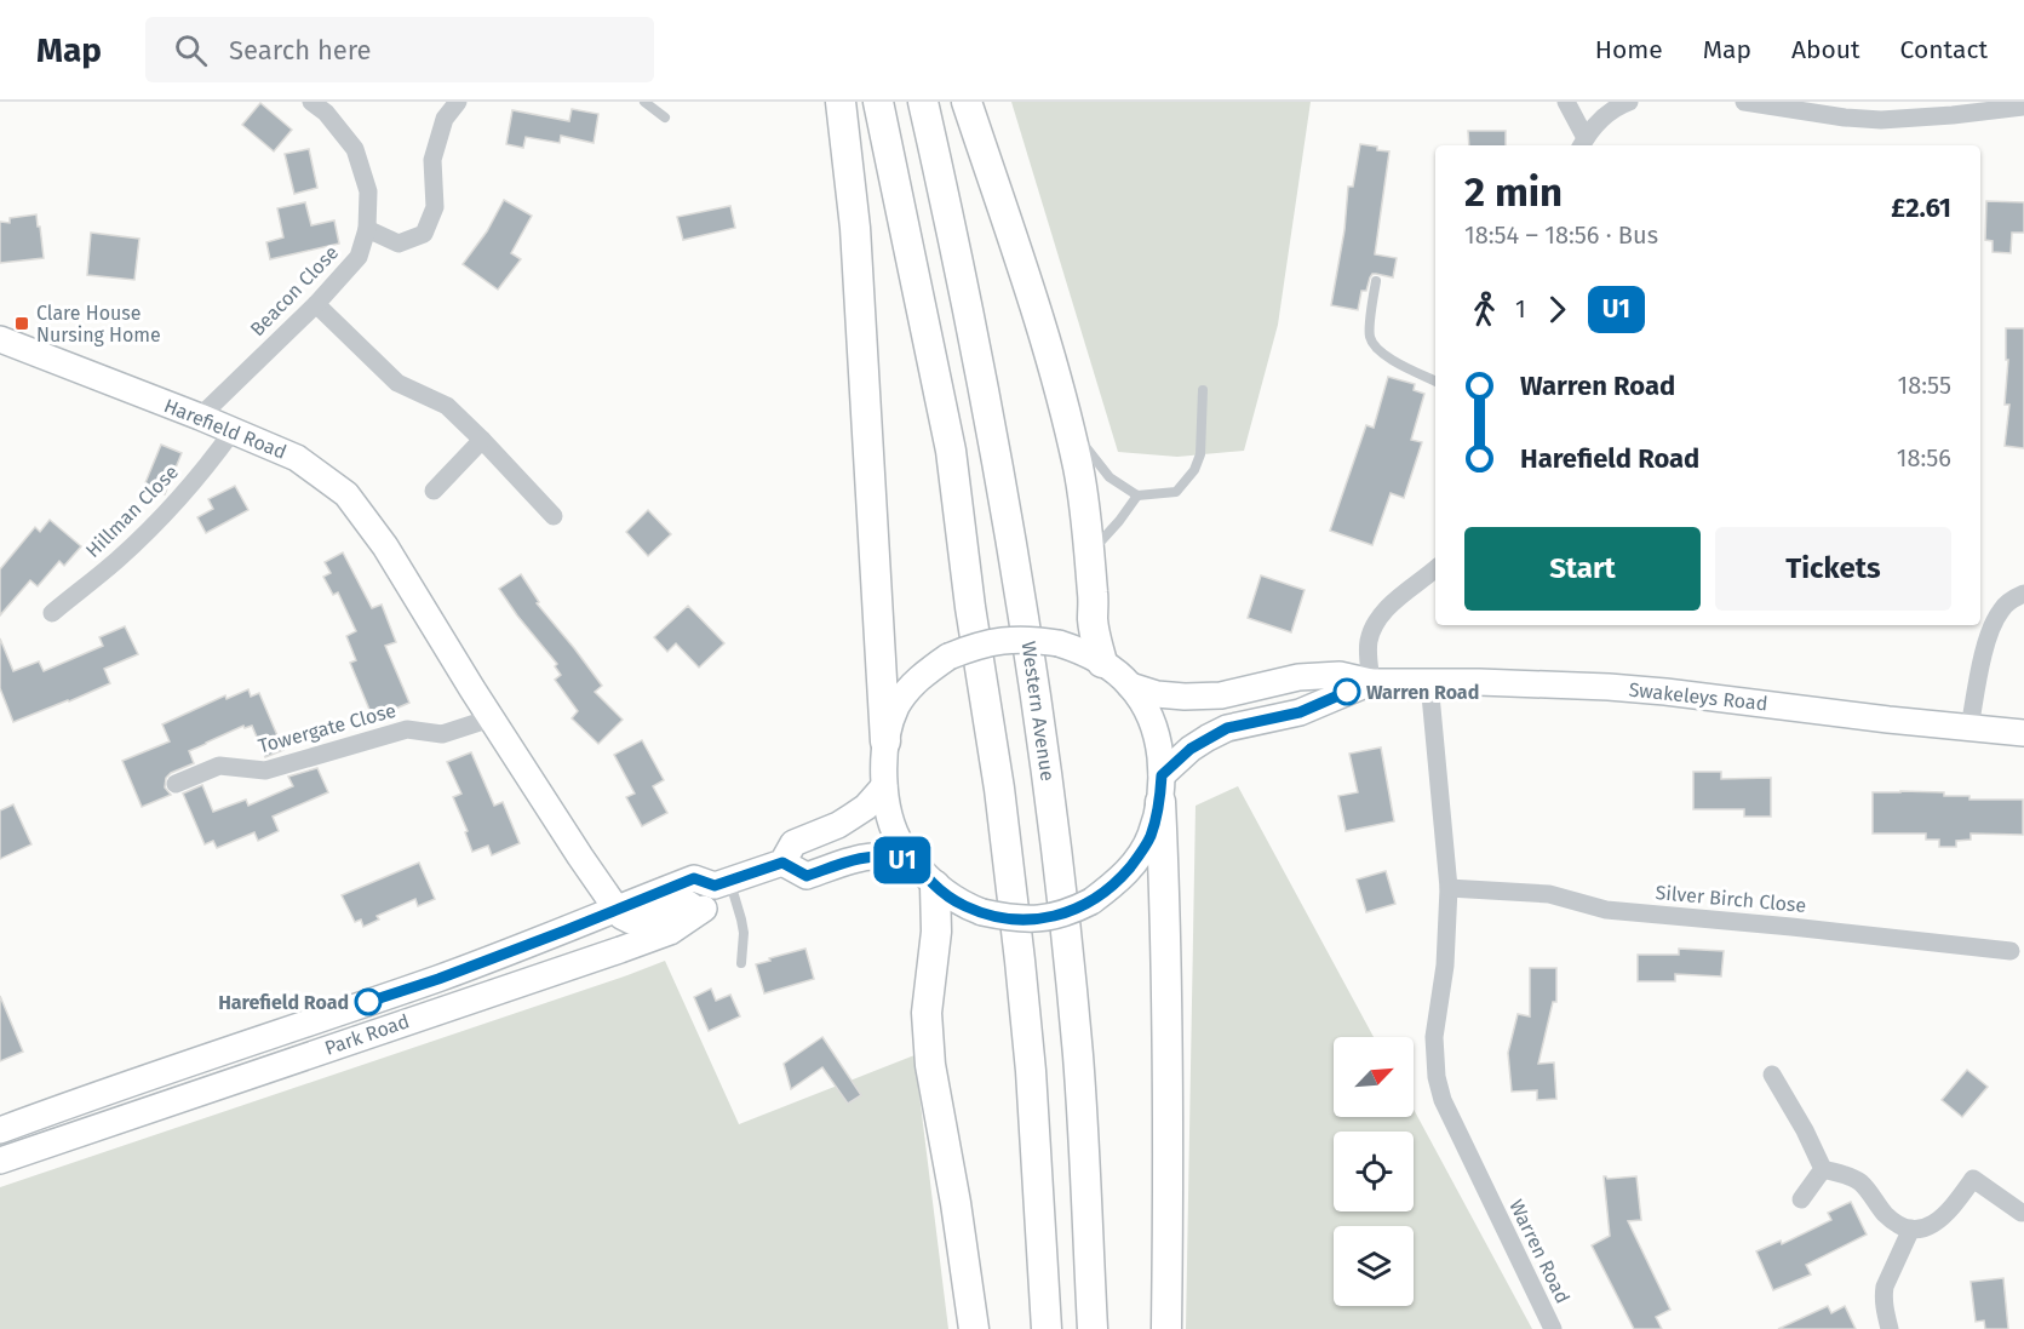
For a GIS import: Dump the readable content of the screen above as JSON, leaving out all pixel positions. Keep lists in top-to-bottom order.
{
  "streets": {
    "highway": ["Western Avenue"],
    "main road": ["Harefield Road", "Swakeleys Road", "Park Road"],
    "street": [
      "Beacon Close",
      "Hillman Close",
      "Towergate Close",
      "Silver Birch Close",
      "Warren Road"
    ]
  },
  "crossings": [
    ["Beacon Close", "Harefield Road"],
    ["Harefield Road", "Hillman Close"],
    ["Harefield Road", "Towergate Close"],
    ["Harefield Road", "Park Road"],
    ["Swakeleys Road", "Warren Road"],
    ["Silver Birch Close", "Warren Road"]
  ],
  "places": {
    "transit": ["Clare House Nursing Home"],
    "other": ["Warren Road", "Harefield Road"]
  },
  "lines": ["bus line U1"],
  "north": "top right",
  "page": {
    "header": "Map",
    "search": "Search here",
    "nav": [
      "Home",
      "Map",
      "About",
      "Contact"
    ],
    "on_map": "U1",
    "heading": ["2 min", "18:54 – 18:56 · Bus", "£2.61"],
    "legs": ["1", "U1"],
    "list": [
      {
        "name": "Warren Road",
        "value": "18:55"
      },
      {
        "name": "Harefield Road",
        "value": "18:56"
      }
    ],
    "buttons": ["Start", "Tickets"]
  }
}
